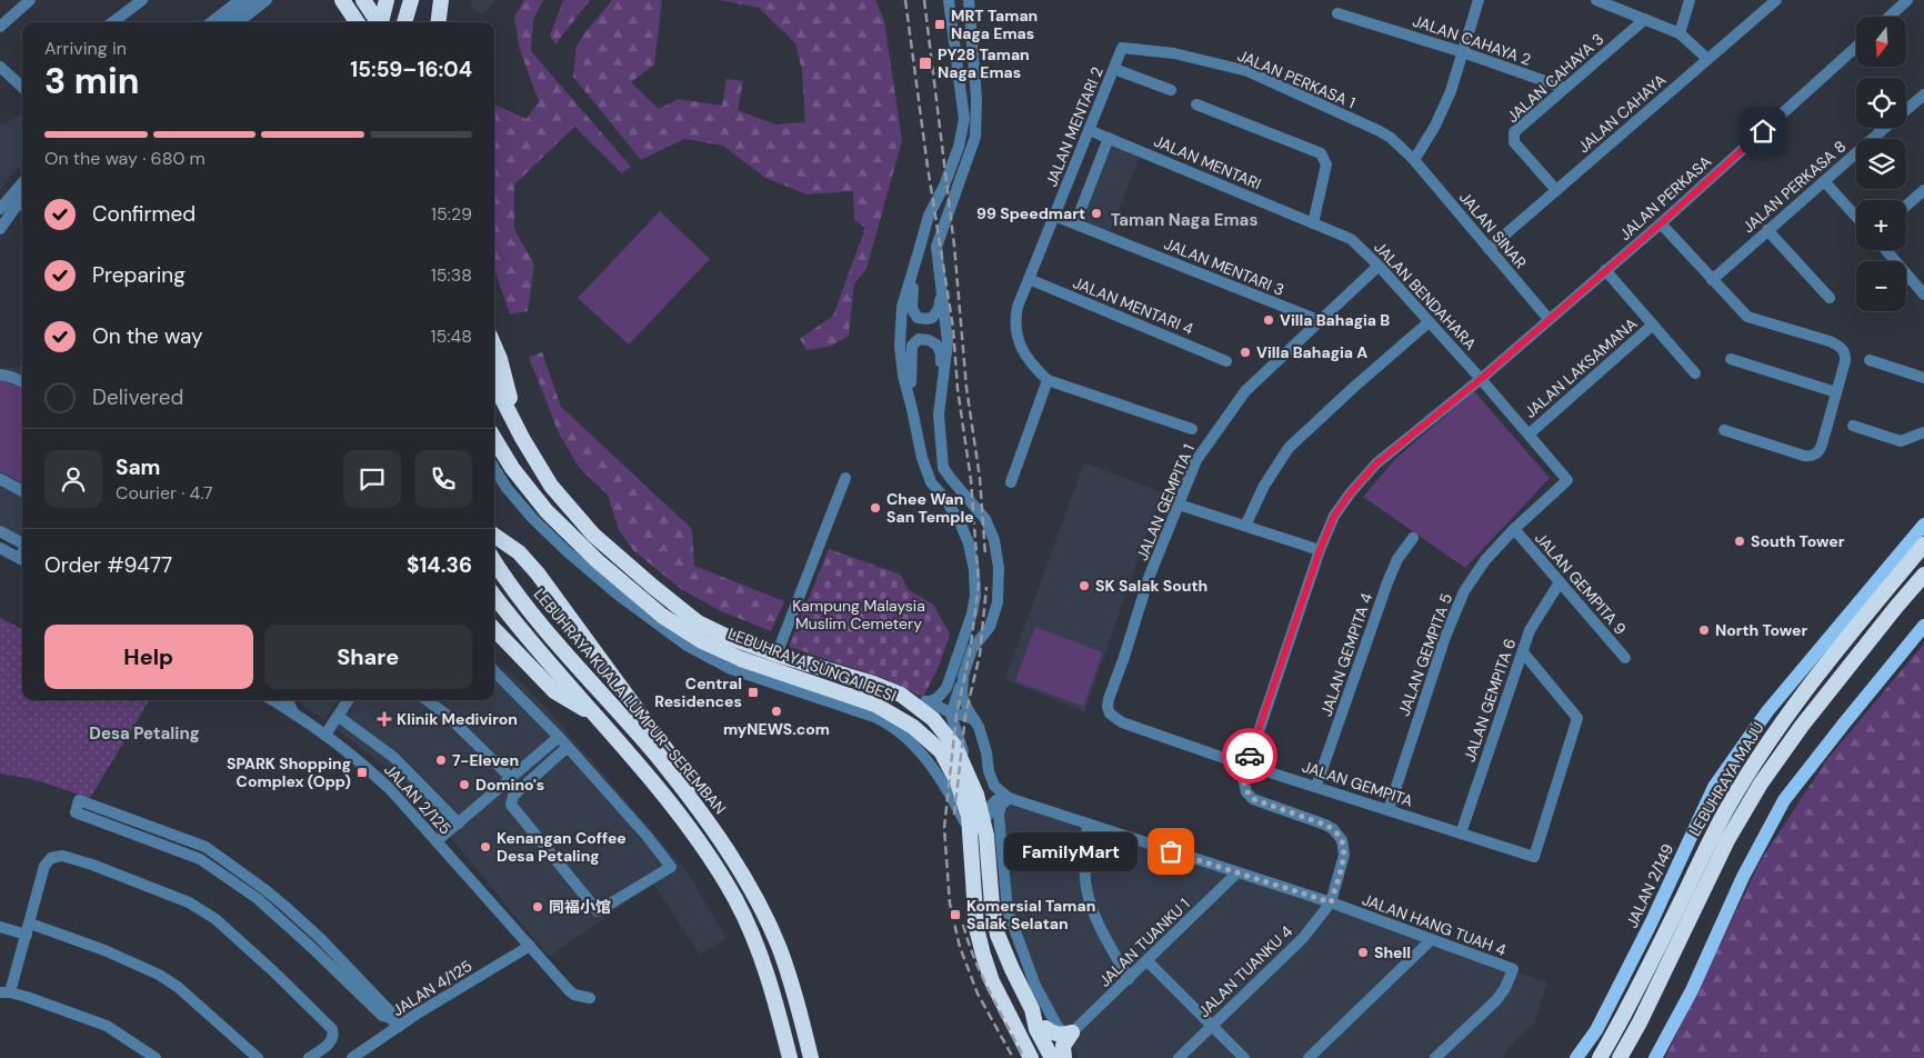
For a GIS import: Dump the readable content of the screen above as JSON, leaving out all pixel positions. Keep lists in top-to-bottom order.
{
  "streets": {
    "highway": ["LEBUHRAYA SUNGAI BESI", "LEBUHRAYA KUALA LUMPUR–SEREMBAN", "LEBUHRAYA MAJU"],
    "main road": ["JALAN 2/149"],
    "street": [
      "JALAN CAHAYA 2",
      "JALAN CAHAYA 3",
      "JALAN PERKASA 1",
      "JALAN CAHAYA",
      "JALAN MENTARI 2",
      "JALAN MENTARI",
      "JALAN PERKASA 8",
      "JALAN PERKASA",
      "JALAN SINAR",
      "JALAN MENTARI 3",
      "JALAN BENDAHARA",
      "JALAN MENTARI 4",
      "JALAN LAKSAMANA",
      "JALAN GEMPITA 1",
      "JALAN GEMPITA 9",
      "JALAN GEMPITA 4",
      "JALAN GEMPITA 5",
      "JALAN GEMPITA 6",
      "JALAN GEMPITA",
      "JALAN 2/125",
      "JALAN HANG TUAH 4",
      "JALAN TUANKU 1",
      "JALAN TUANKU 4",
      "JALAN 4/125"
    ]
  },
  "crossings": [
    ["JALAN CAHAYA 2", "JALAN CAHAYA 3"],
    ["JALAN CAHAYA 3", "JALAN CAHAYA"],
    ["JALAN PERKASA 1", "JALAN MENTARI 2"],
    ["JALAN PERKASA 1", "JALAN SINAR"],
    ["JALAN CAHAYA", "JALAN SINAR"],
    ["JALAN MENTARI 2", "JALAN MENTARI"],
    ["JALAN MENTARI 2", "JALAN MENTARI 3"],
    ["JALAN MENTARI 2", "JALAN MENTARI 4"],
    ["JALAN MENTARI", "JALAN BENDAHARA"],
    ["JALAN PERKASA", "JALAN SINAR"],
    ["JALAN PERKASA", "JALAN BENDAHARA"],
    ["JALAN PERKASA", "JALAN GEMPITA"],
    ["JALAN PERKASA", "JALAN HANG TUAH 4"],
    ["JALAN PERKASA", "JALAN TUANKU 4"],
    ["JALAN MENTARI 3", "JALAN GEMPITA 1"],
    ["JALAN BENDAHARA", "JALAN LAKSAMANA"],
    ["JALAN BENDAHARA", "JALAN GEMPITA 1"],
    ["JALAN BENDAHARA", "JALAN GEMPITA 5"],
    ["JALAN GEMPITA 1", "JALAN GEMPITA"],
    ["JALAN GEMPITA 9", "JALAN GEMPITA 5"],
    ["JALAN GEMPITA 9", "JALAN GEMPITA 6"],
    ["JALAN GEMPITA 4", "JALAN GEMPITA"],
    ["JALAN GEMPITA 5", "JALAN GEMPITA"],
    ["JALAN GEMPITA 6", "JALAN GEMPITA"],
    ["JALAN 2/125", "JALAN 4/125"],
    ["JALAN HANG TUAH 4", "JALAN TUANKU 1"],
    ["JALAN HANG TUAH 4", "JALAN TUANKU 4"]
  ],
  "districts": ["Taman Naga Emas", "Desa Petaling"],
  "parks": ["Kampung Malaysia Muslim Cemetery"],
  "places": {
    "transit": [
      "MRT Taman Naga Emas",
      "PY28 Taman Naga Emas",
      "Central Residences",
      "SPARK Shopping Complex (Opp)",
      "Komersial Taman Salak Selatan"
    ],
    "other": [
      "99 Speedmart",
      "Villa Bahagia B",
      "Villa Bahagia A",
      "Chee Wan San Temple",
      "South Tower",
      "SK Salak South",
      "North Tower",
      "myNEWS.com",
      "7-Eleven",
      "Domino's",
      "Kenangan Coffee Desa Petaling",
      "FamilyMart",
      "同福小馆",
      "Shell"
    ],
    "health": ["Klinik Mediviron"]
  },
  "north": "bottom",
  "page": {
    "map_buttons": ["+", "−"],
    "heading": ["3 min", "Arriving in", "15:59–16:04"],
    "panel": [
      "Sam",
      "Courier · 4.7",
      "Order #9477",
      "$14.36"
    ],
    "bar": "On the way · 680 m",
    "list": [
      ["Confirmed", "15:29"],
      ["Preparing", "15:38"],
      ["On the way", "15:48"],
      "Delivered"
    ],
    "buttons": ["Help", "Share"],
    "bubble": "FamilyMart"
  }
}
